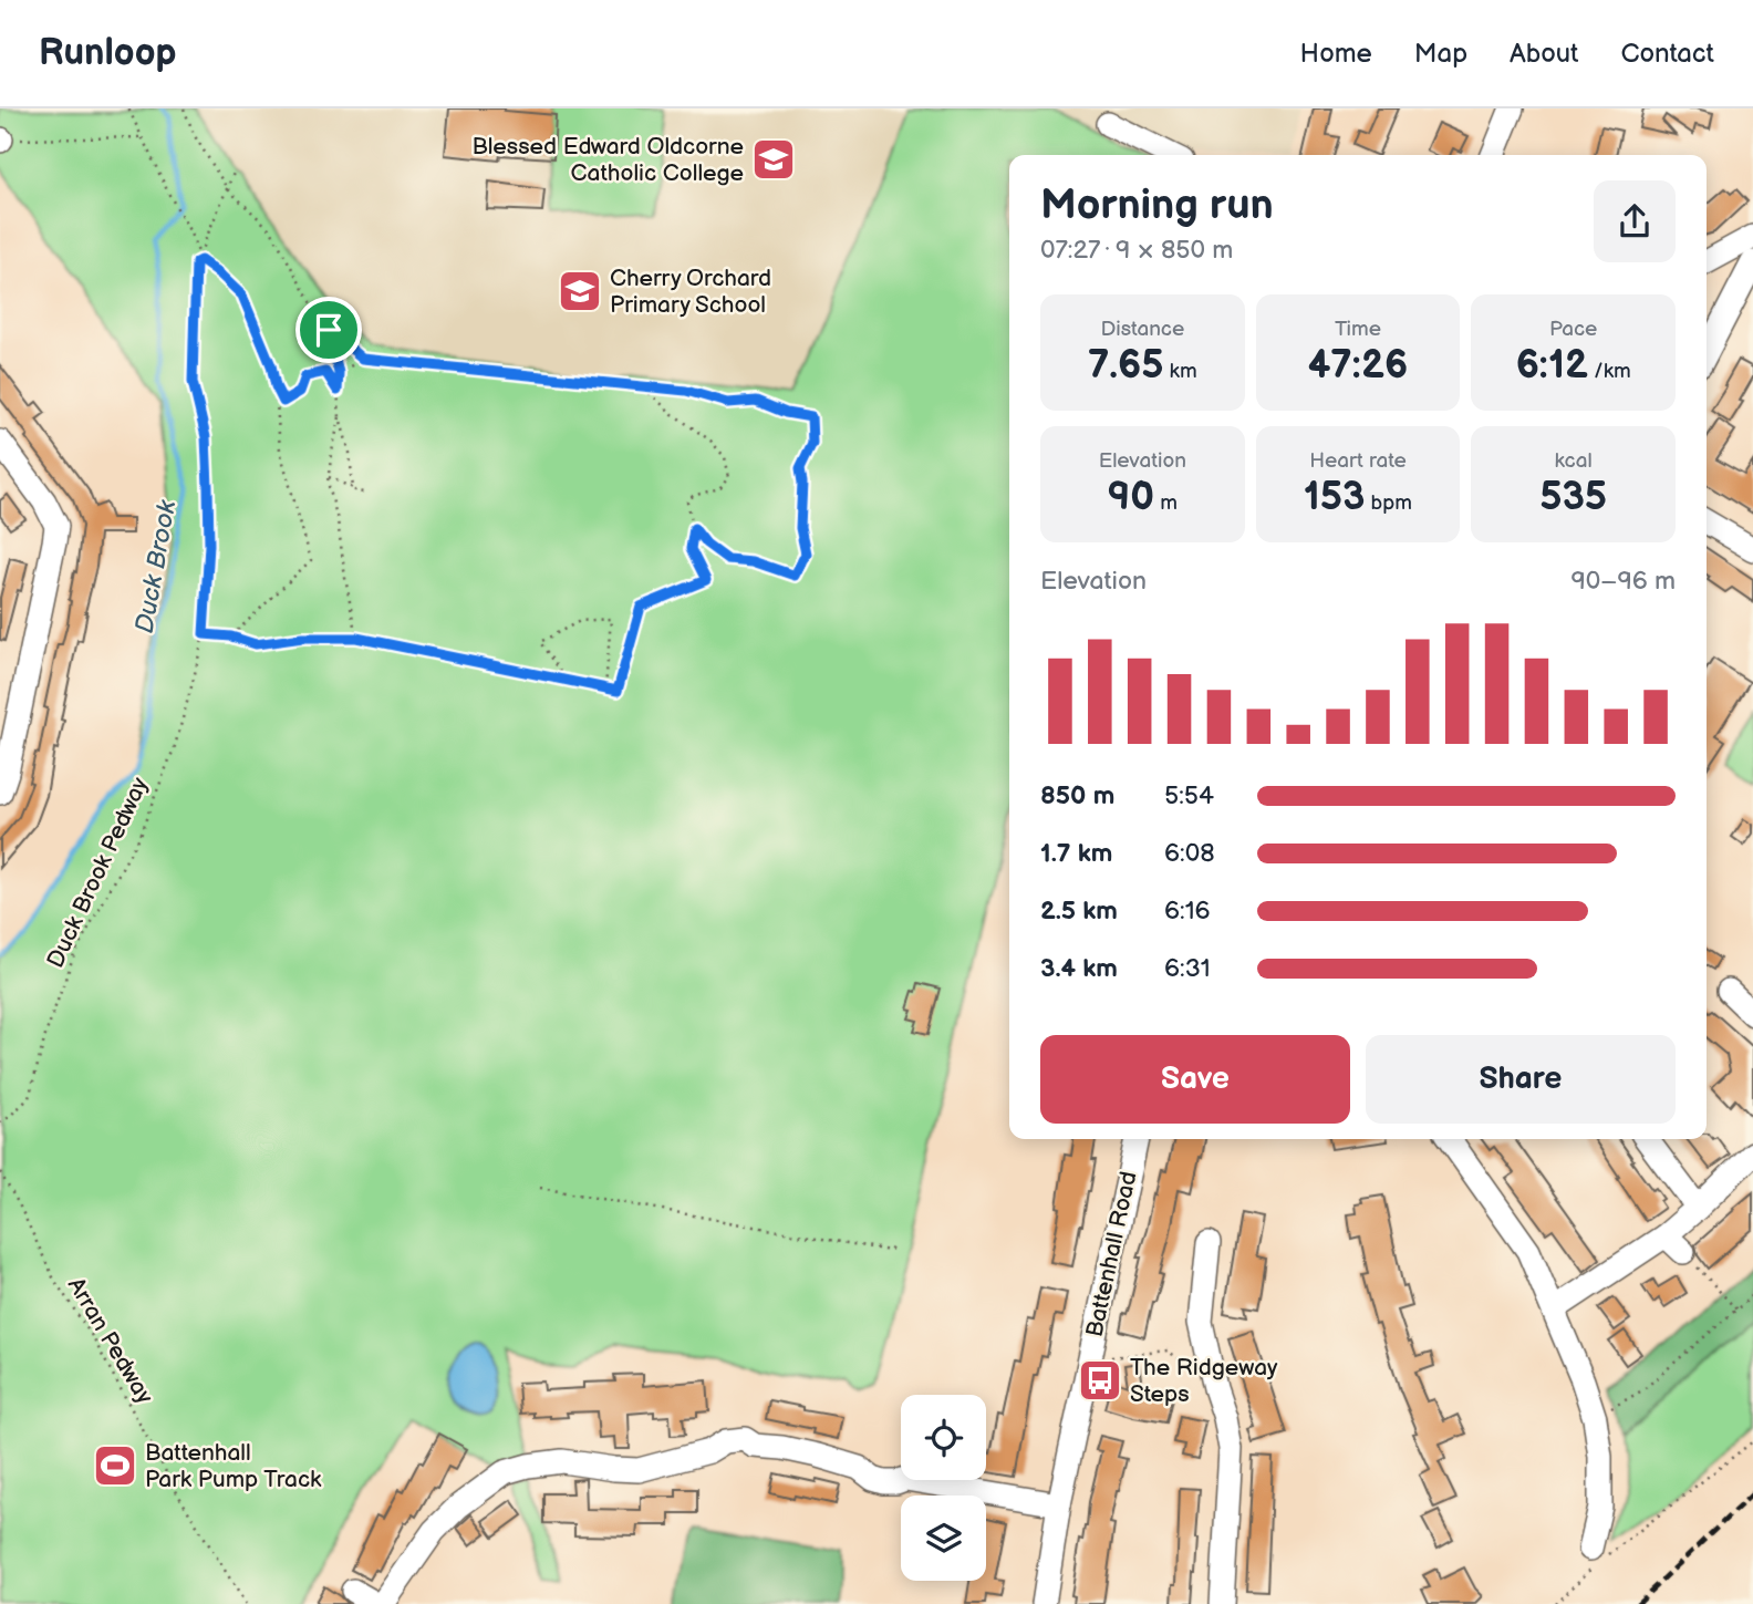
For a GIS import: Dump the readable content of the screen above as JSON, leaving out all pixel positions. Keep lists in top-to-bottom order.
{
  "streets": {
    "street": ["Battenhall Road"],
    "path": ["Duck Brook Pedway", "Arran Pedway"]
  },
  "water": ["Duck Brook"],
  "places": {
    "school or university": ["Blessed Edward Oldcorne Catholic College", "Cherry Orchard Primary School"],
    "bus stop": ["The Ridgeway Steps"],
    "sports": ["Battenhall Park Pump Track"]
  },
  "page": {
    "header": "Runloop",
    "nav": [
      "Home",
      "Map",
      "About",
      "Contact"
    ],
    "heading": ["Morning run", "07:27 · 9 × 850 m"],
    "stats": [
      ["Distance", "7.65 km"],
      ["Time", "47:26"],
      ["Pace", "6:12 /km"],
      ["Elevation", "90 m"],
      ["Heart rate", "153 bpm"],
      ["kcal", "535"]
    ],
    "chart": ["Elevation", "90–96 m"],
    "list": [
      {
        "name": "850 m",
        "note": "5:54"
      },
      {
        "name": "1.7 km",
        "note": "6:08"
      },
      {
        "name": "2.5 km",
        "note": "6:16"
      },
      {
        "name": "3.4 km",
        "note": "6:31"
      }
    ],
    "buttons": ["Save", "Share"]
  }
}
